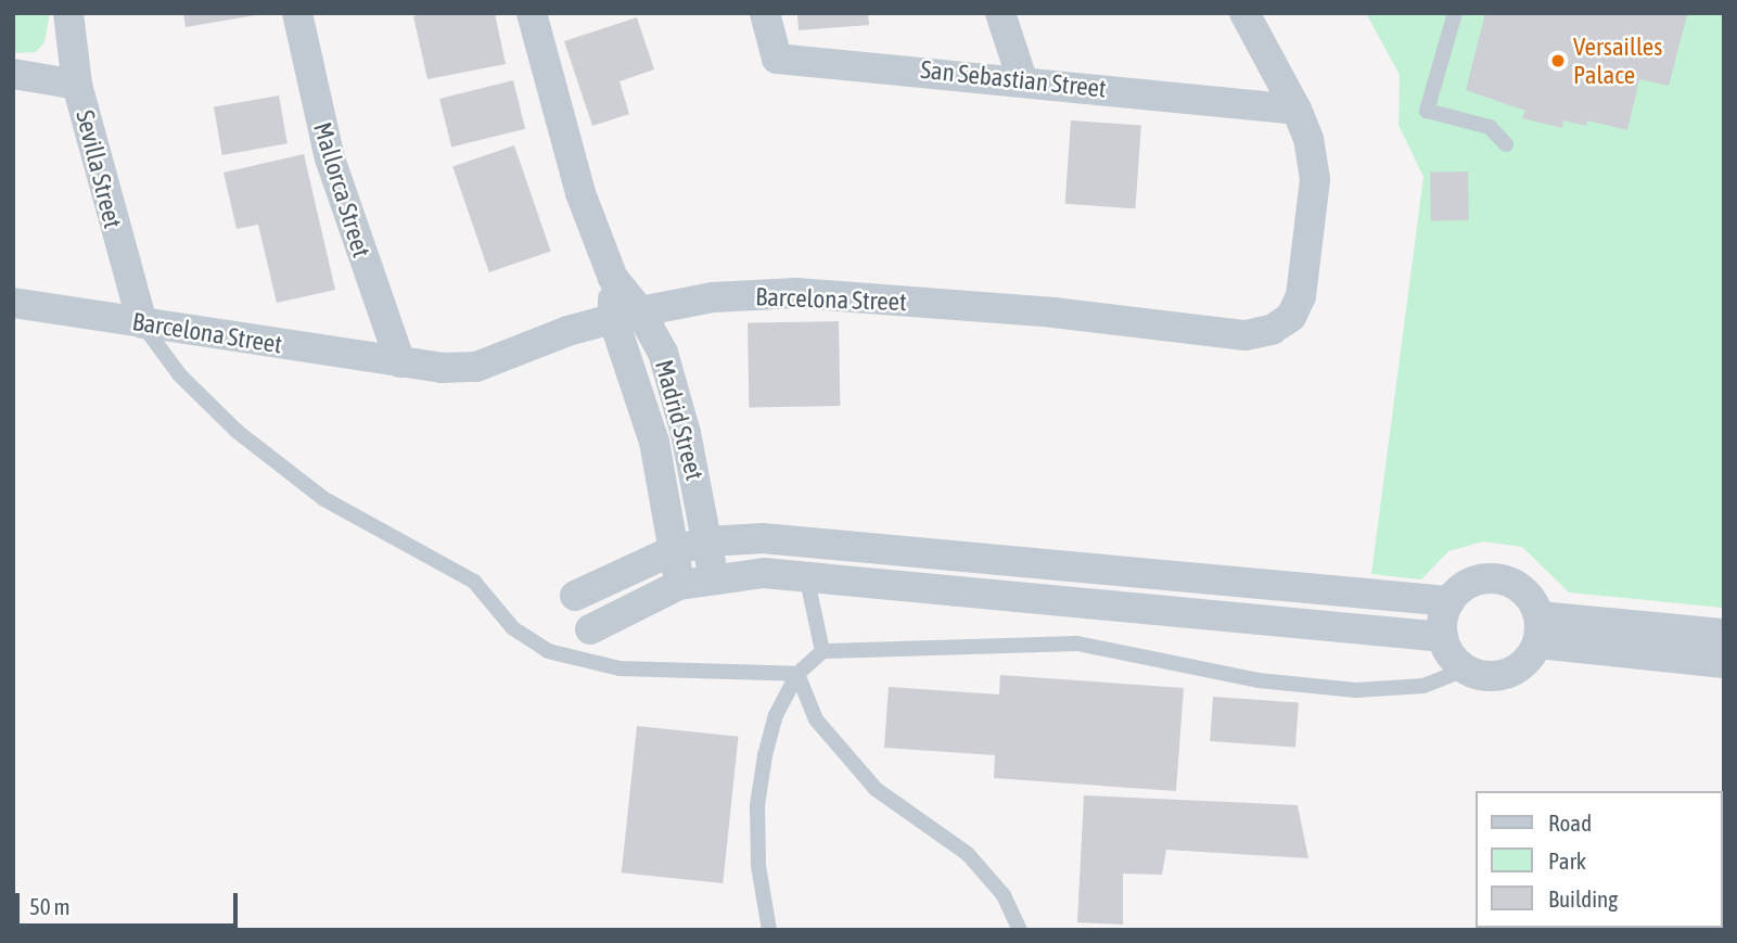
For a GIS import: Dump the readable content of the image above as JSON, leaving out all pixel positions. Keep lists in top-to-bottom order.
{
  "streets": {
    "street": [
      "San Sebastian Street",
      "Sevilla Street",
      "Mallorca Street",
      "Barcelona Street",
      "Madrid Street"
    ]
  },
  "crossings": [
    ["San Sebastian Street", "Barcelona Street"],
    ["Sevilla Street", "Barcelona Street"],
    ["Mallorca Street", "Barcelona Street"],
    ["Barcelona Street", "Madrid Street"]
  ],
  "places": ["Versailles Palace"],
  "legend": ["Road", "Park", "Building"],
  "scale_bar": "50 m"
}
